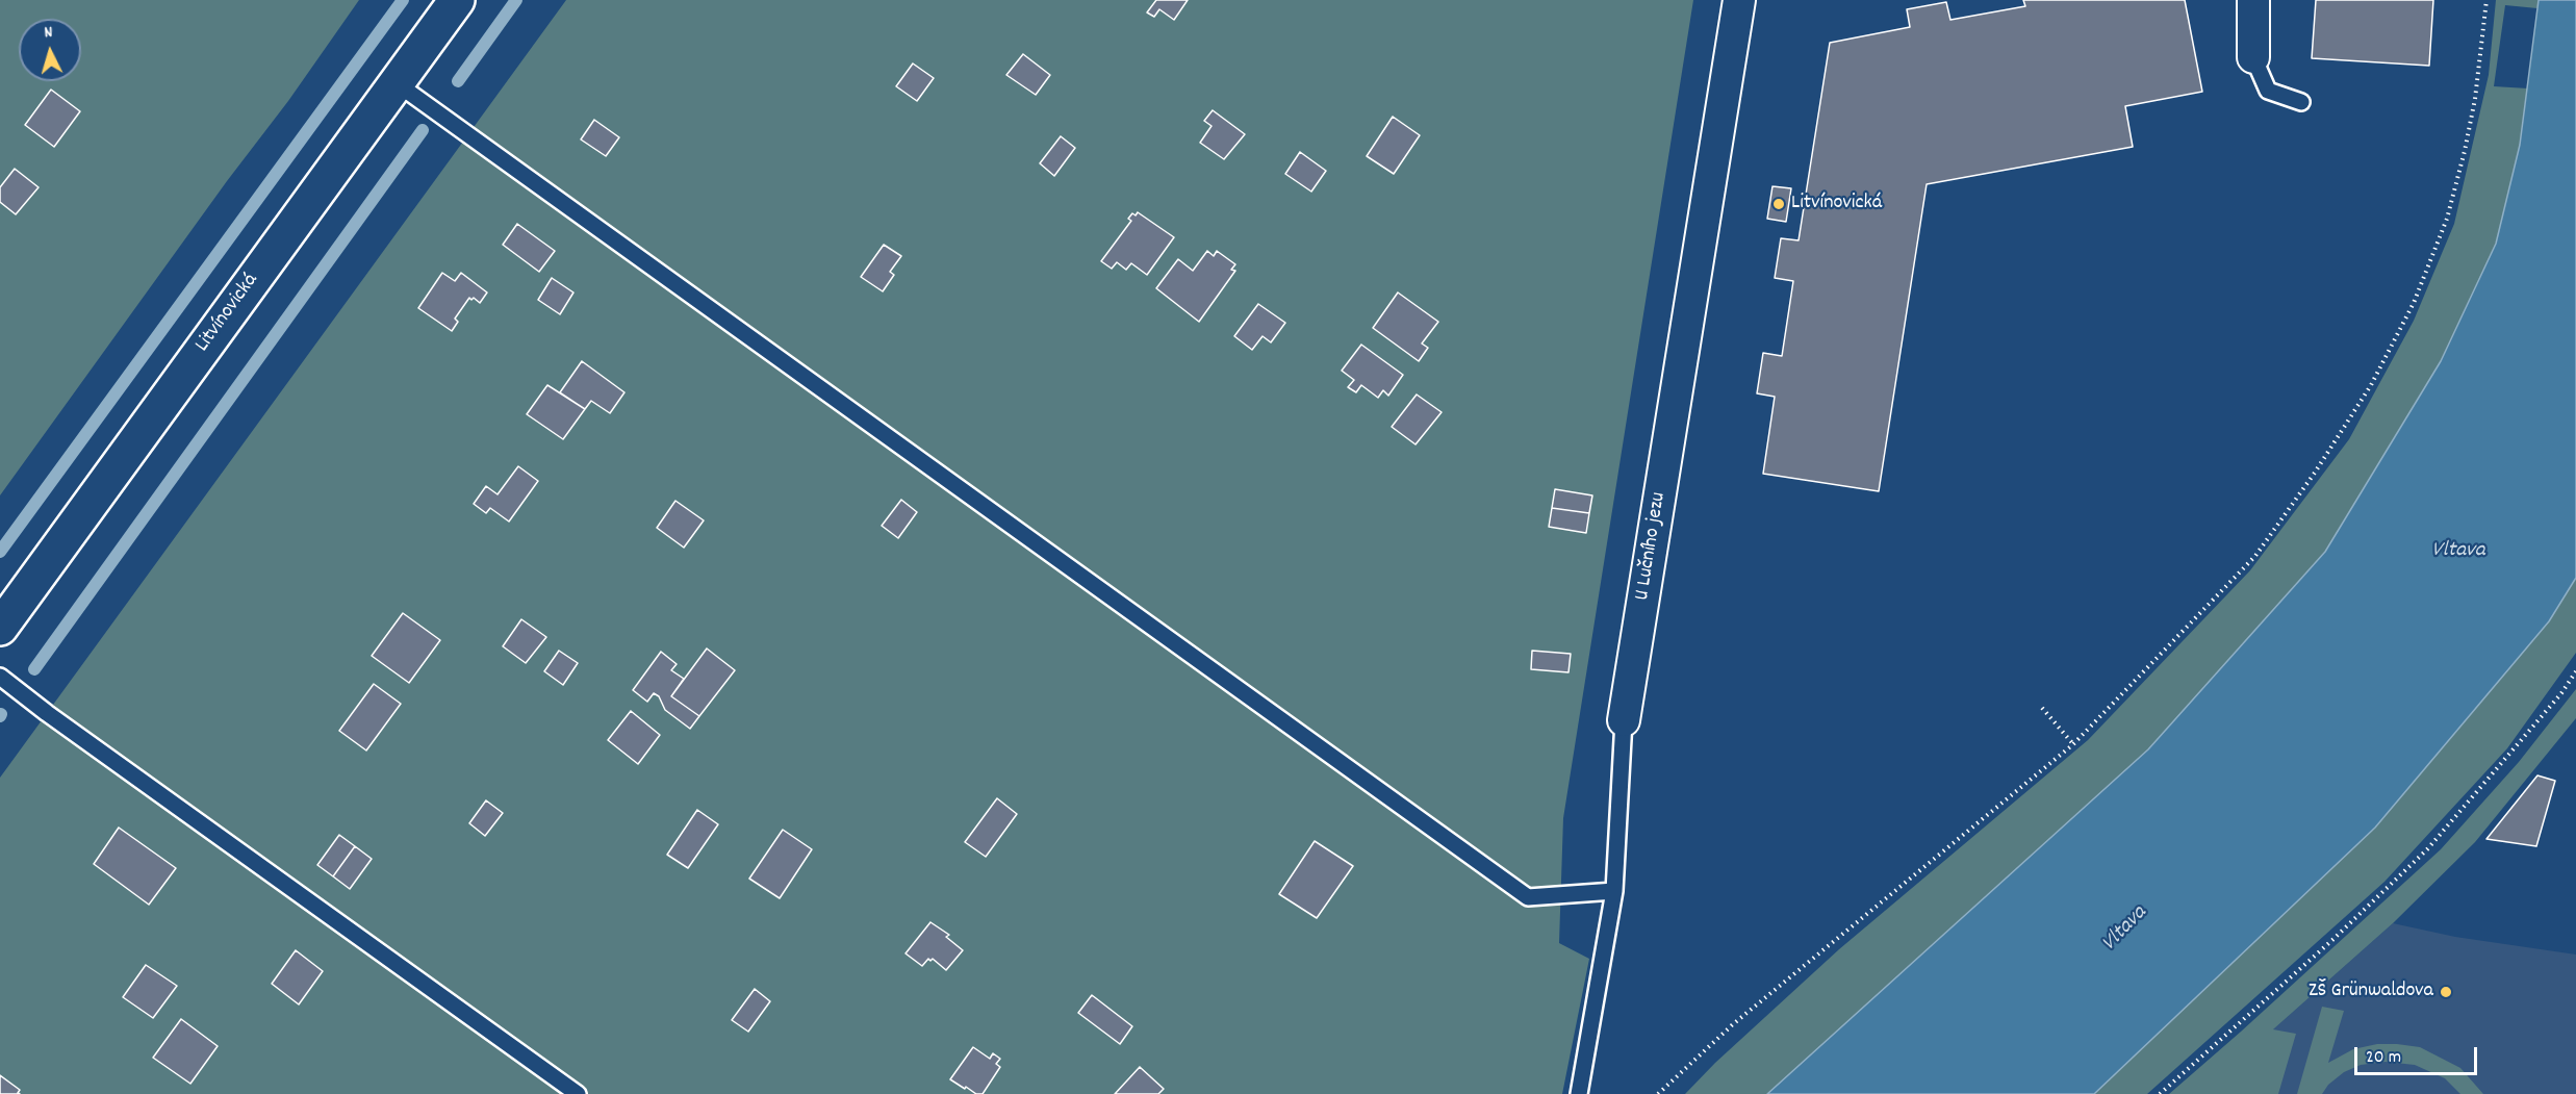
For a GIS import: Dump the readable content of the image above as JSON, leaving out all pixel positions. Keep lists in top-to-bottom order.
{
  "streets": {
    "main road": ["Litvínovická"],
    "street": ["U Lučního jezu"]
  },
  "water": ["Vltava"],
  "places": ["Litvínovická", "ZŠ Grünwaldova"],
  "scale_bar": "20 m",
  "north": "top"
}
